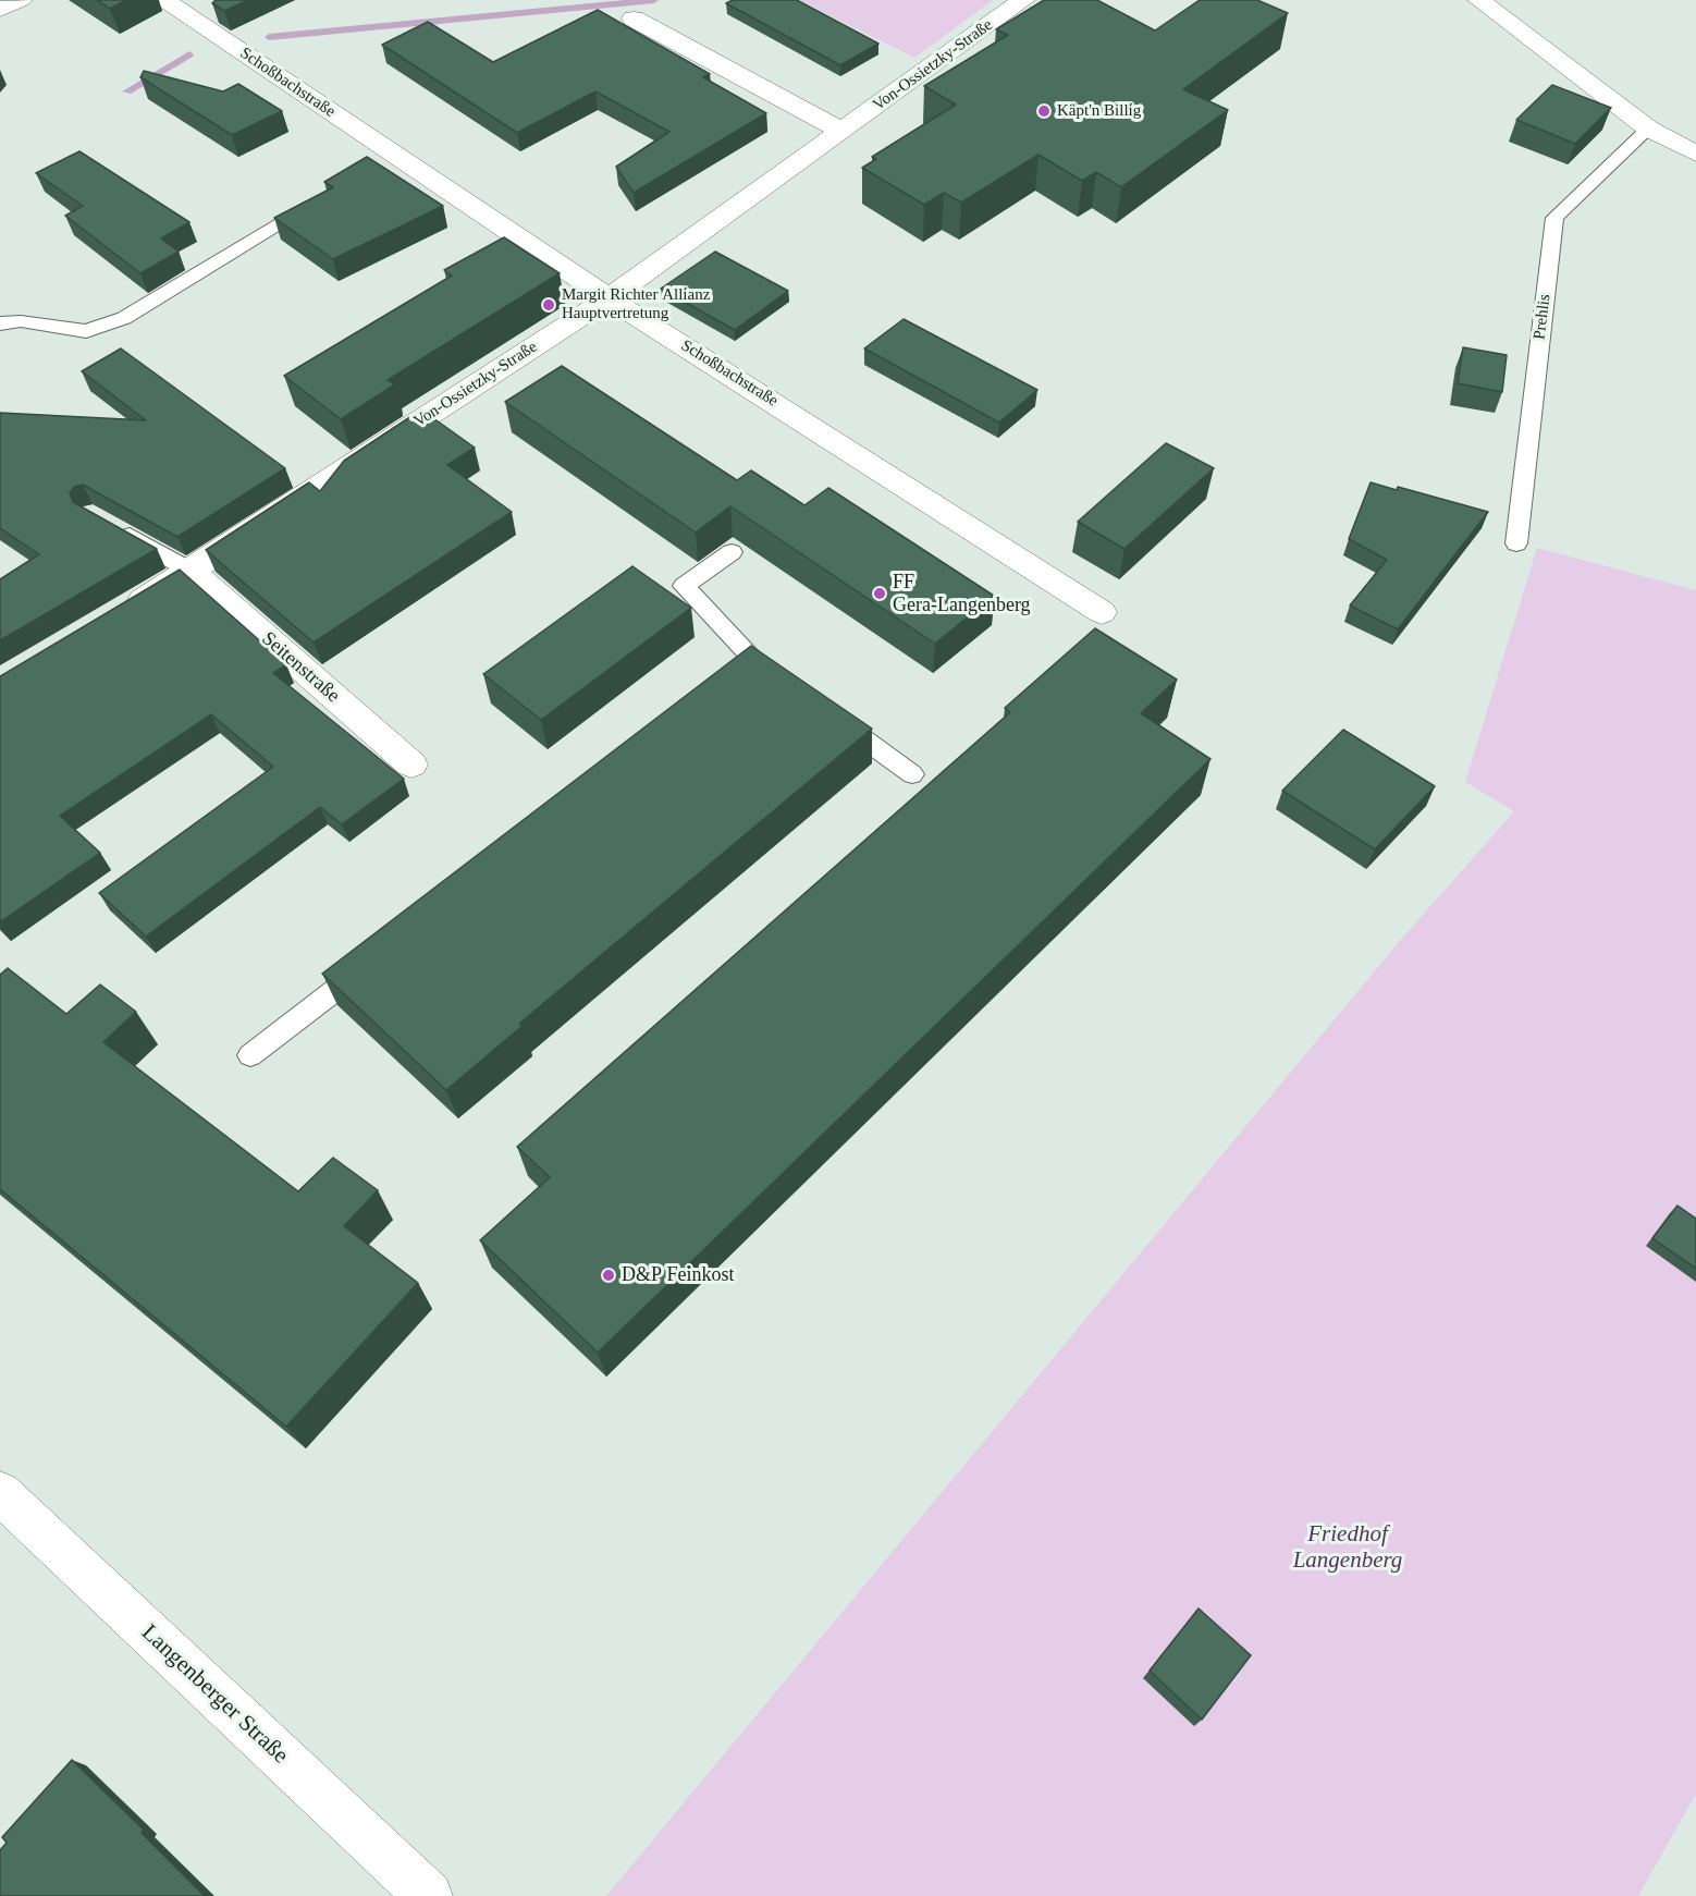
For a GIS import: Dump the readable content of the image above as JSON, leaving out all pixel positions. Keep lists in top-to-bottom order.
{
  "streets": {
    "street": [
      "Von-Ossietzky-Straße",
      "Schoßbachstraße",
      "Seitenstraße",
      "Langenberger Straße"
    ],
    "lane": ["Prehlis"]
  },
  "crossings": [
    ["Von-Ossietzky-Straße", "Schoßbachstraße"],
    ["Von-Ossietzky-Straße", "Seitenstraße"]
  ],
  "parks": ["Friedhof Langenberg"],
  "places": [
    "Käpt'n Billig",
    "Margit Richter Allianz Hauptvertretung",
    "FF Gera-Langenberg",
    "D&P Feinkost"
  ]
}
